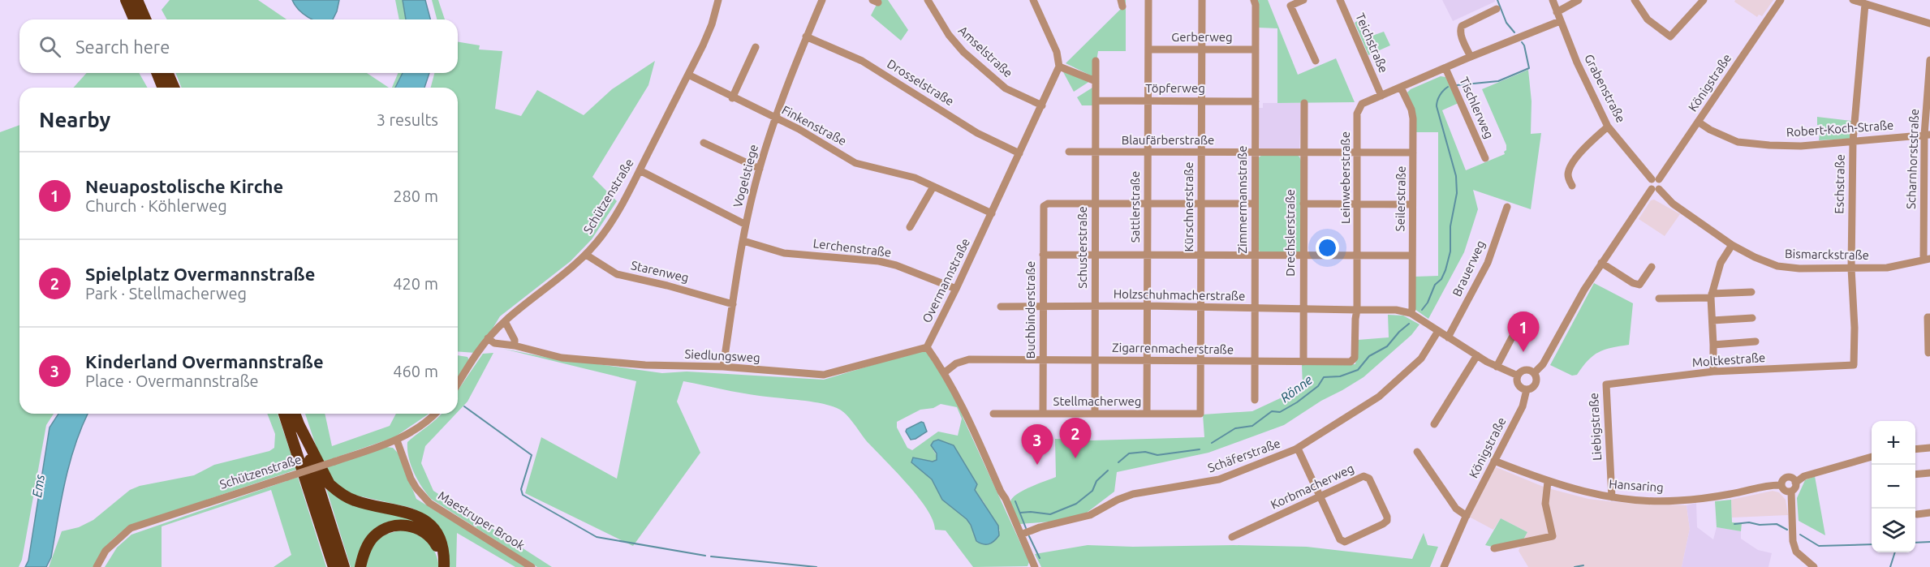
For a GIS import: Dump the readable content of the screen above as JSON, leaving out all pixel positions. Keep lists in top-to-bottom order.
{
  "streets": {
    "street": [
      "Gerberweg",
      "Teichstraße",
      "Amselstraße",
      "Drosselstraße",
      "Königstraße",
      "Töpferweg",
      "Grabenstraße",
      "Tischlerweg",
      "Finkenstraße",
      "Robert-Koch-Straße",
      "Blaufärberstraße",
      "Scharnhorststraße",
      "Vogelstiege",
      "Leinweberstraße",
      "Eschstraße",
      "Schützenstraße",
      "Seilerstraße",
      "Zimmermannstraße",
      "Sattlerstraße",
      "Kürschnerstraße",
      "Drechslerstraße",
      "Schusterstraße",
      "Lerchenstraße",
      "Bismarckstraße",
      "Brauerweg",
      "Starenweg",
      "Overmannstraße",
      "Holzschuhmacherstraße",
      "Buchbinderstraße",
      "Zigarrenmacherstraße",
      "Siedlungsweg",
      "Moltkestraße",
      "Stellmacherweg",
      "Liebigstraße",
      "Schäferstraße",
      "Hansaring",
      "Korbmacherweg",
      "Maestruper Brook"
    ]
  },
  "crossings": [
    ["Gerberweg", "Zimmermannstraße"],
    ["Gerberweg", "Sattlerstraße"],
    ["Gerberweg", "Kürschnerstraße"],
    ["Teichstraße", "Leinweberstraße"],
    ["Amselstraße", "Overmannstraße"],
    ["Drosselstraße", "Vogelstiege"],
    ["Drosselstraße", "Overmannstraße"],
    ["Königstraße", "Grabenstraße"],
    ["Königstraße", "Robert-Koch-Straße"],
    ["Königstraße", "Bismarckstraße"],
    ["Königstraße", "Hansaring"],
    ["Töpferweg", "Zimmermannstraße"],
    ["Töpferweg", "Sattlerstraße"],
    ["Töpferweg", "Kürschnerstraße"],
    ["Töpferweg", "Schusterstraße"],
    ["Grabenstraße", "Leinweberstraße"],
    ["Tischlerweg", "Leinweberstraße"],
    ["Finkenstraße", "Vogelstiege"],
    ["Finkenstraße", "Schützenstraße"],
    ["Finkenstraße", "Overmannstraße"],
    ["Robert-Koch-Straße", "Scharnhorststraße"],
    ["Robert-Koch-Straße", "Eschstraße"],
    ["Blaufärberstraße", "Leinweberstraße"],
    ["Blaufärberstraße", "Seilerstraße"],
    ["Blaufärberstraße", "Zimmermannstraße"],
    ["Blaufärberstraße", "Sattlerstraße"],
    ["Blaufärberstraße", "Kürschnerstraße"],
    ["Blaufärberstraße", "Drechslerstraße"],
    ["Blaufärberstraße", "Schusterstraße"],
    ["Scharnhorststraße", "Bismarckstraße"],
    ["Vogelstiege", "Lerchenstraße"],
    ["Vogelstiege", "Starenweg"],
    ["Vogelstiege", "Siedlungsweg"],
    ["Leinweberstraße", "Seilerstraße"],
    ["Leinweberstraße", "Holzschuhmacherstraße"],
    ["Leinweberstraße", "Zigarrenmacherstraße"],
    ["Eschstraße", "Bismarckstraße"],
    ["Eschstraße", "Moltkestraße"],
    ["Schützenstraße", "Starenweg"],
    ["Schützenstraße", "Siedlungsweg"],
    ["Schützenstraße", "Maestruper Brook"],
    ["Zimmermannstraße", "Holzschuhmacherstraße"],
    ["Zimmermannstraße", "Zigarrenmacherstraße"],
    ["Sattlerstraße", "Holzschuhmacherstraße"],
    ["Sattlerstraße", "Zigarrenmacherstraße"],
    ["Sattlerstraße", "Stellmacherweg"],
    ["Kürschnerstraße", "Holzschuhmacherstraße"],
    ["Kürschnerstraße", "Zigarrenmacherstraße"],
    ["Kürschnerstraße", "Stellmacherweg"],
    ["Drechslerstraße", "Holzschuhmacherstraße"],
    ["Drechslerstraße", "Zigarrenmacherstraße"],
    ["Schusterstraße", "Holzschuhmacherstraße"],
    ["Schusterstraße", "Buchbinderstraße"],
    ["Schusterstraße", "Zigarrenmacherstraße"],
    ["Schusterstraße", "Stellmacherweg"],
    ["Lerchenstraße", "Overmannstraße"],
    ["Overmannstraße", "Siedlungsweg"],
    ["Holzschuhmacherstraße", "Buchbinderstraße"],
    ["Holzschuhmacherstraße", "Zigarrenmacherstraße"],
    ["Buchbinderstraße", "Zigarrenmacherstraße"],
    ["Buchbinderstraße", "Stellmacherweg"],
    ["Moltkestraße", "Liebigstraße"],
    ["Liebigstraße", "Hansaring"]
  ],
  "water": ["Rönne", "Ems"],
  "page": {
    "search": "Search here",
    "heading": ["Nearby", "3 results"],
    "list": [
      {
        "mark": "1",
        "name": "Neuapostolische Kirche",
        "note": "Church · Köhlerweg",
        "value": "280 m"
      },
      {
        "mark": "2",
        "name": "Spielplatz Overmannstraße",
        "note": "Park · Stellmacherweg",
        "value": "420 m"
      },
      {
        "mark": "3",
        "name": "Kinderland Overmannstraße",
        "note": "Place · Overmannstraße",
        "value": "460 m"
      }
    ],
    "pins": ["1", "2", "3"],
    "map_buttons": ["+", "−"]
  }
}
